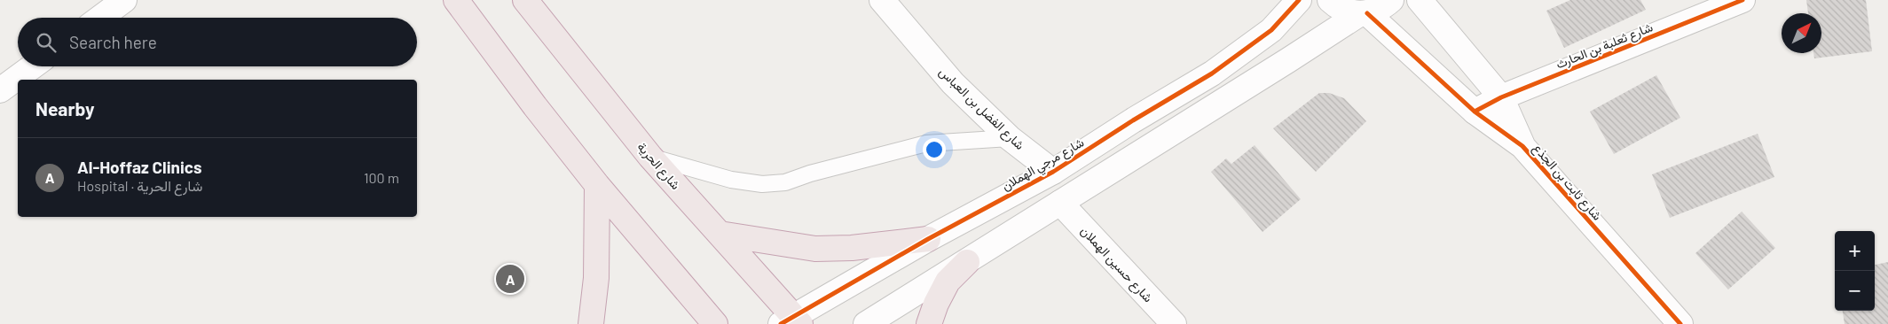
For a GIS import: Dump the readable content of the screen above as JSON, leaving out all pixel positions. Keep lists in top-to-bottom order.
{
  "streets": {
    "highway": ["شارع الحرية"],
    "street": [
      "شارع ثعلبة بن الحارث",
      "شارع الفضل بن العباس",
      "شارع مرجي الهملان",
      "شارع ثابت بن الجذع",
      "شارع حسين الهملان"
    ]
  },
  "crossings": [
    ["شارع ثعلبة بن الحارث", "شارع ثابت بن الجذع"],
    ["شارع الفضل بن العباس", "شارع مرجي الهملان"],
    ["شارع مرجي الهملان", "شارع الحرية"]
  ],
  "north": "top right",
  "page": {
    "search": "Search here",
    "heading": "Nearby",
    "list": [
      {
        "mark": "A",
        "name": "Al-Hoffaz Clinics",
        "note": "Hospital · شارع الحرية",
        "value": "100 m"
      }
    ],
    "map_buttons": ["+", "−"],
    "pins": "A"
  }
}
